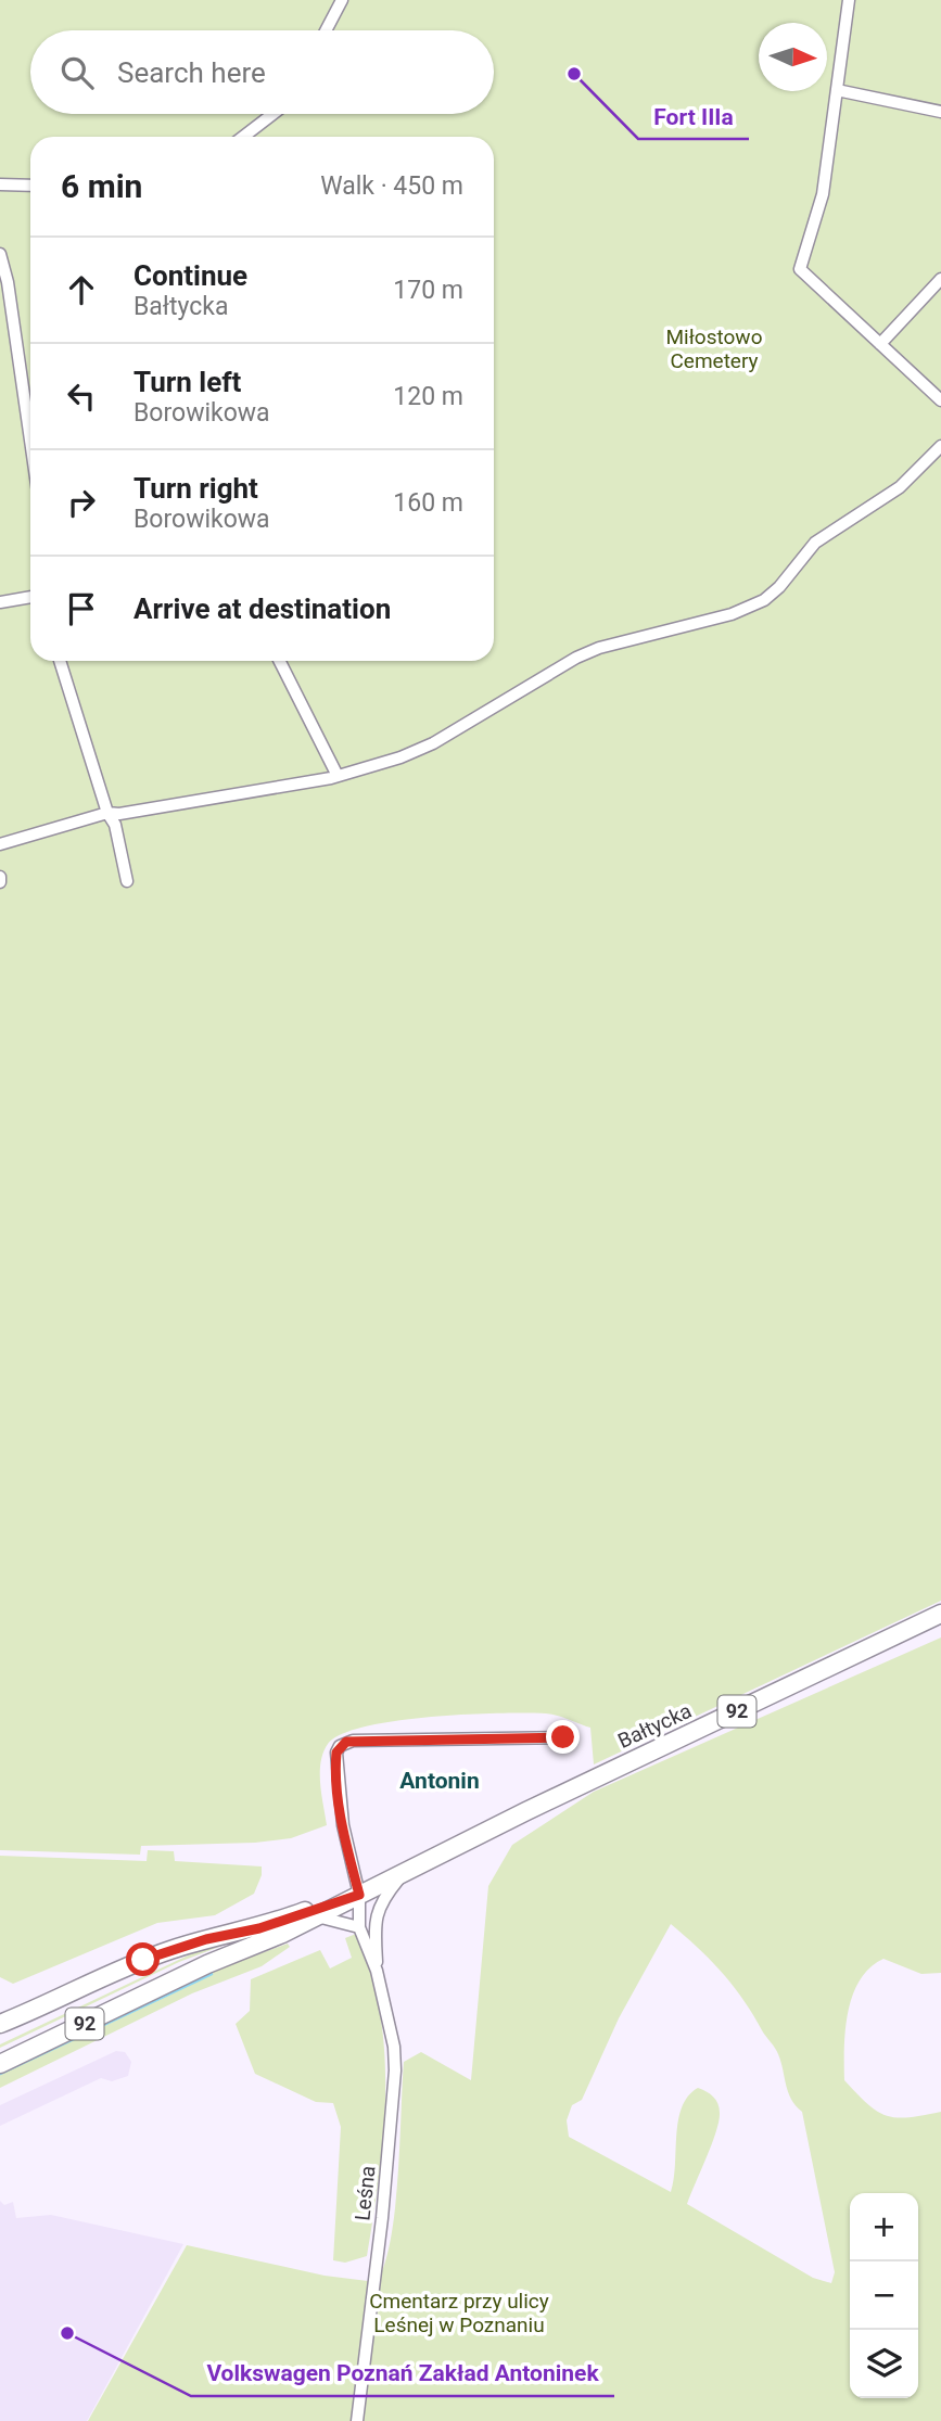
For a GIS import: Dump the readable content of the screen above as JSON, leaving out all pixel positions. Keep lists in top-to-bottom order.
{
  "streets": {
    "main road": ["92", "Bałtycka"],
    "street": ["Leśna"]
  },
  "crossings": [
    ["Bałtycka", "Leśna"]
  ],
  "districts": ["Antonin"],
  "parks": ["Miłostowo Cemetery", "Cmentarz przy ulicy Leśnej w Poznaniu"],
  "places": ["Fort IIIa", "Volkswagen Poznań Zakład Antoninek"],
  "north": "right",
  "page": {
    "search": "Search here",
    "heading": ["6 min", "Walk · 450 m"],
    "list": [
      ["Continue", "Bałtycka", "170 m"],
      ["Turn left", "Borowikowa", "120 m"],
      ["Turn right", "Borowikowa", "160 m"],
      "Arrive at destination"
    ],
    "map_buttons": ["+", "−"]
  }
}
